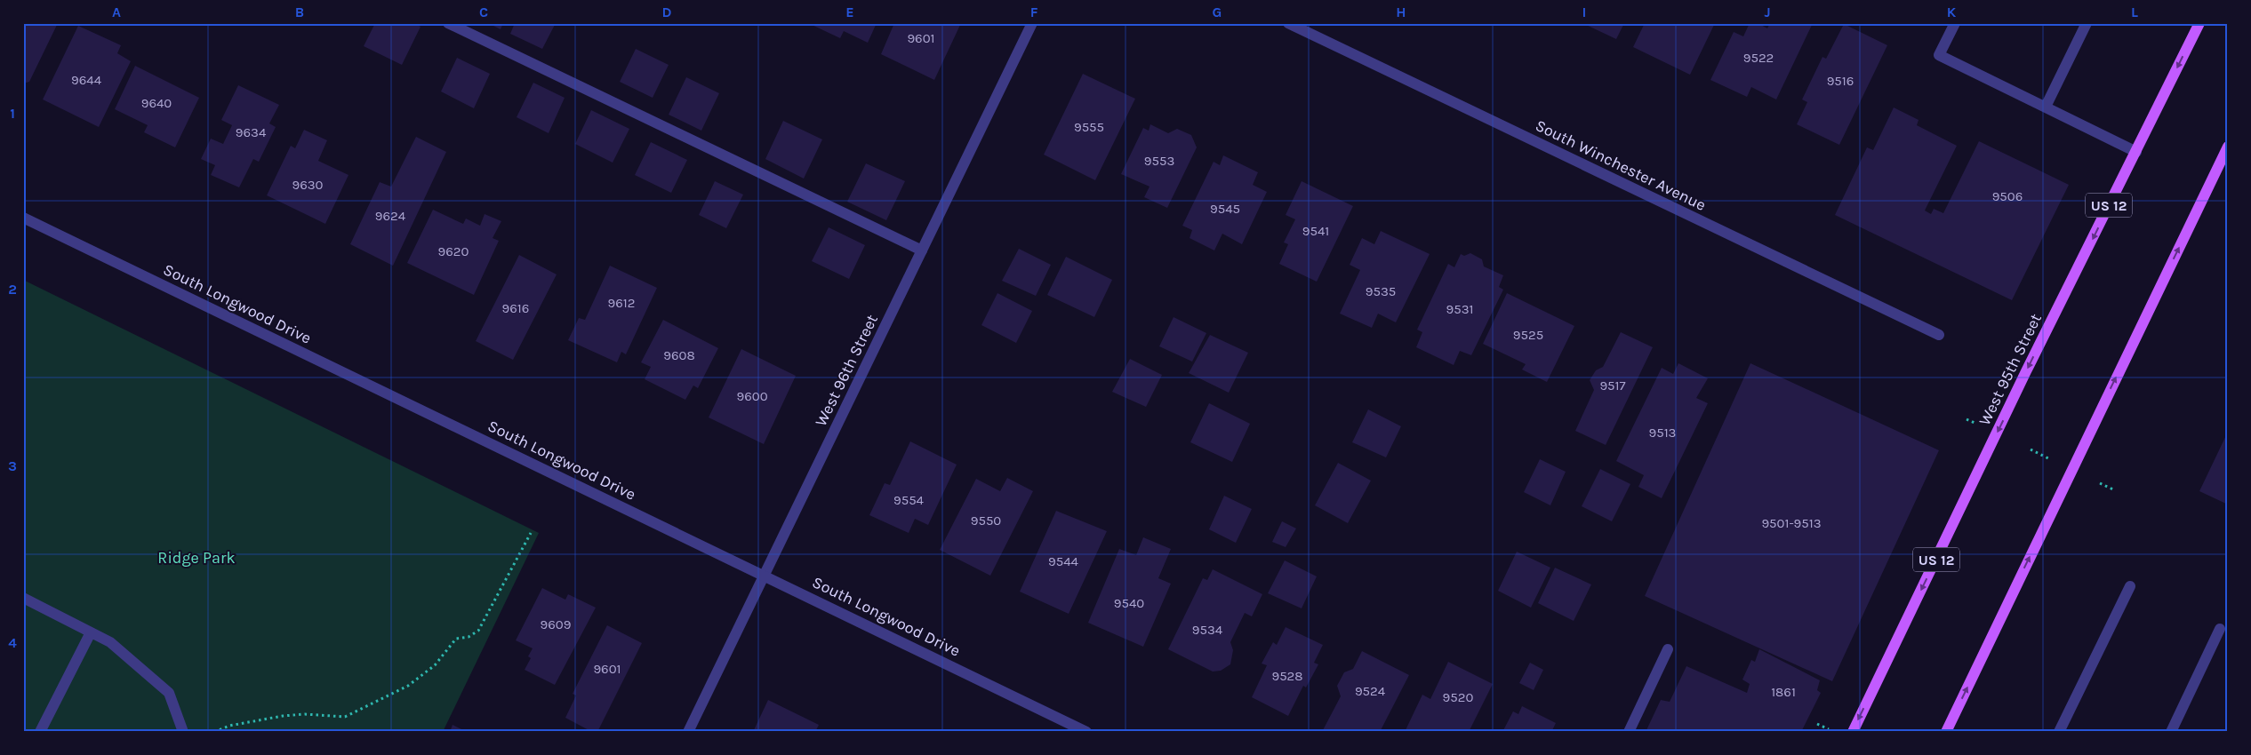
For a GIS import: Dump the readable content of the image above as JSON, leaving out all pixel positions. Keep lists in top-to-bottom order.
{
  "streets": {
    "main road": ["US 12", "West 95th Street"],
    "street": ["South Winchester Avenue", "South Longwood Drive", "West 96th Street"]
  },
  "crossings": [
    ["South Longwood Drive", "West 96th Street"]
  ],
  "parks": ["Ridge Park"],
  "house_numbers": [
    "9601",
    "9522",
    "9644",
    "9516",
    "9640",
    "9555",
    "9634",
    "9553",
    "9630",
    "9506",
    "9545",
    "9624",
    "9541",
    "9620",
    "9535",
    "9612",
    "9616",
    "9531",
    "9525",
    "9608",
    "9517",
    "9600",
    "9513",
    "9554",
    "9550",
    "9501-9513",
    "9544",
    "9540",
    "9609",
    "9534",
    "9601",
    "9528",
    "9524",
    "1861",
    "9520"
  ],
  "grid": {
    "columns": [
      "A",
      "B",
      "C",
      "D",
      "E",
      "F",
      "G",
      "H",
      "I",
      "J",
      "K",
      "L"
    ],
    "rows": [
      "1",
      "2",
      "3",
      "4"
    ]
  }
}
